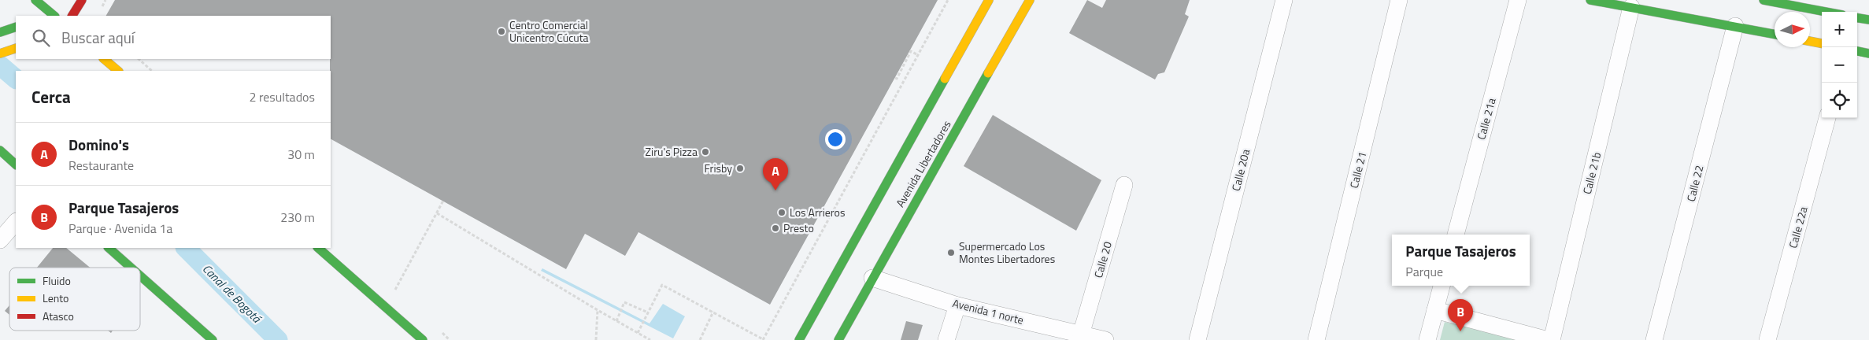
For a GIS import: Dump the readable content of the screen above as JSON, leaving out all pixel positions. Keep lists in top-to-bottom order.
{
  "streets": {
    "main road": ["Avenida Libertadores"],
    "street": [
      "Calle 21a",
      "Calle 20a",
      "Calle 21",
      "Calle 21b",
      "Calle 22",
      "Calle 22a",
      "Calle 20",
      "Avenida 1 norte"
    ]
  },
  "crossings": [
    ["Avenida Libertadores", "Avenida 1 norte"],
    ["Calle 20", "Avenida 1 norte"]
  ],
  "water": ["Canal de Bogotá"],
  "places": [
    "Centro Comercial Unicentro Cúcuta",
    "Ziru's Pizza",
    "Frisby",
    "Los Arrieros",
    "Presto",
    "Supermercado Los Montes Libertadores"
  ],
  "legend": ["Fluido", "Lento", "Atasco"],
  "north": "right",
  "page": {
    "map_buttons": ["+", "−"],
    "search": "Buscar aquí",
    "heading": ["Cerca", "2 resultados"],
    "list": [
      {
        "mark": "A",
        "name": "Domino's",
        "note": "Restaurante",
        "value": "30 m"
      },
      {
        "mark": "B",
        "name": "Parque Tasajeros",
        "note": "Parque · Avenida 1a",
        "value": "230 m"
      }
    ],
    "pins": ["A", "B"],
    "popup": ["Parque Tasajeros", "Parque"]
  }
}
